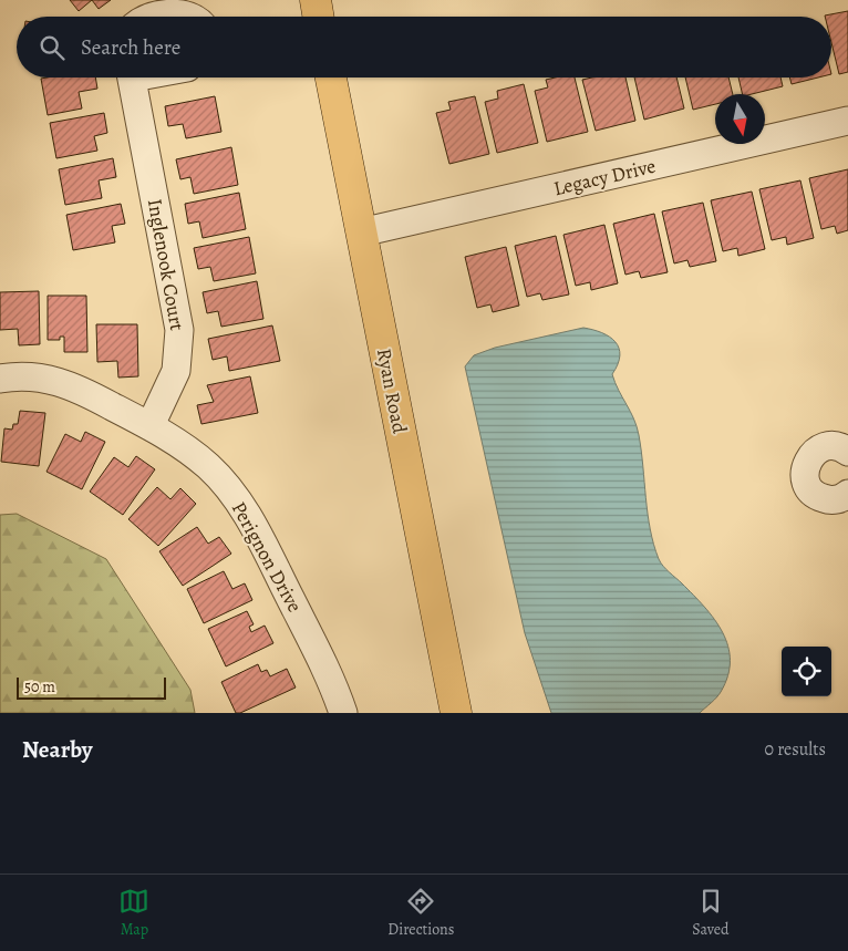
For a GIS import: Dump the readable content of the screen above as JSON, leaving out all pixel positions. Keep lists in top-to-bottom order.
{
  "streets": {
    "main road": ["Ryan Road"],
    "street": ["Legacy Drive", "Inglenook Court", "Perignon Drive"]
  },
  "crossings": [
    ["Legacy Drive", "Ryan Road"],
    ["Inglenook Court", "Perignon Drive"]
  ],
  "scale_bar": "50 m",
  "north": "bottom",
  "page": {
    "search": "Search here",
    "scale": "50 m",
    "heading": ["Nearby", "0 results"],
    "nav": ["Map", "Directions", "Saved"]
  }
}
